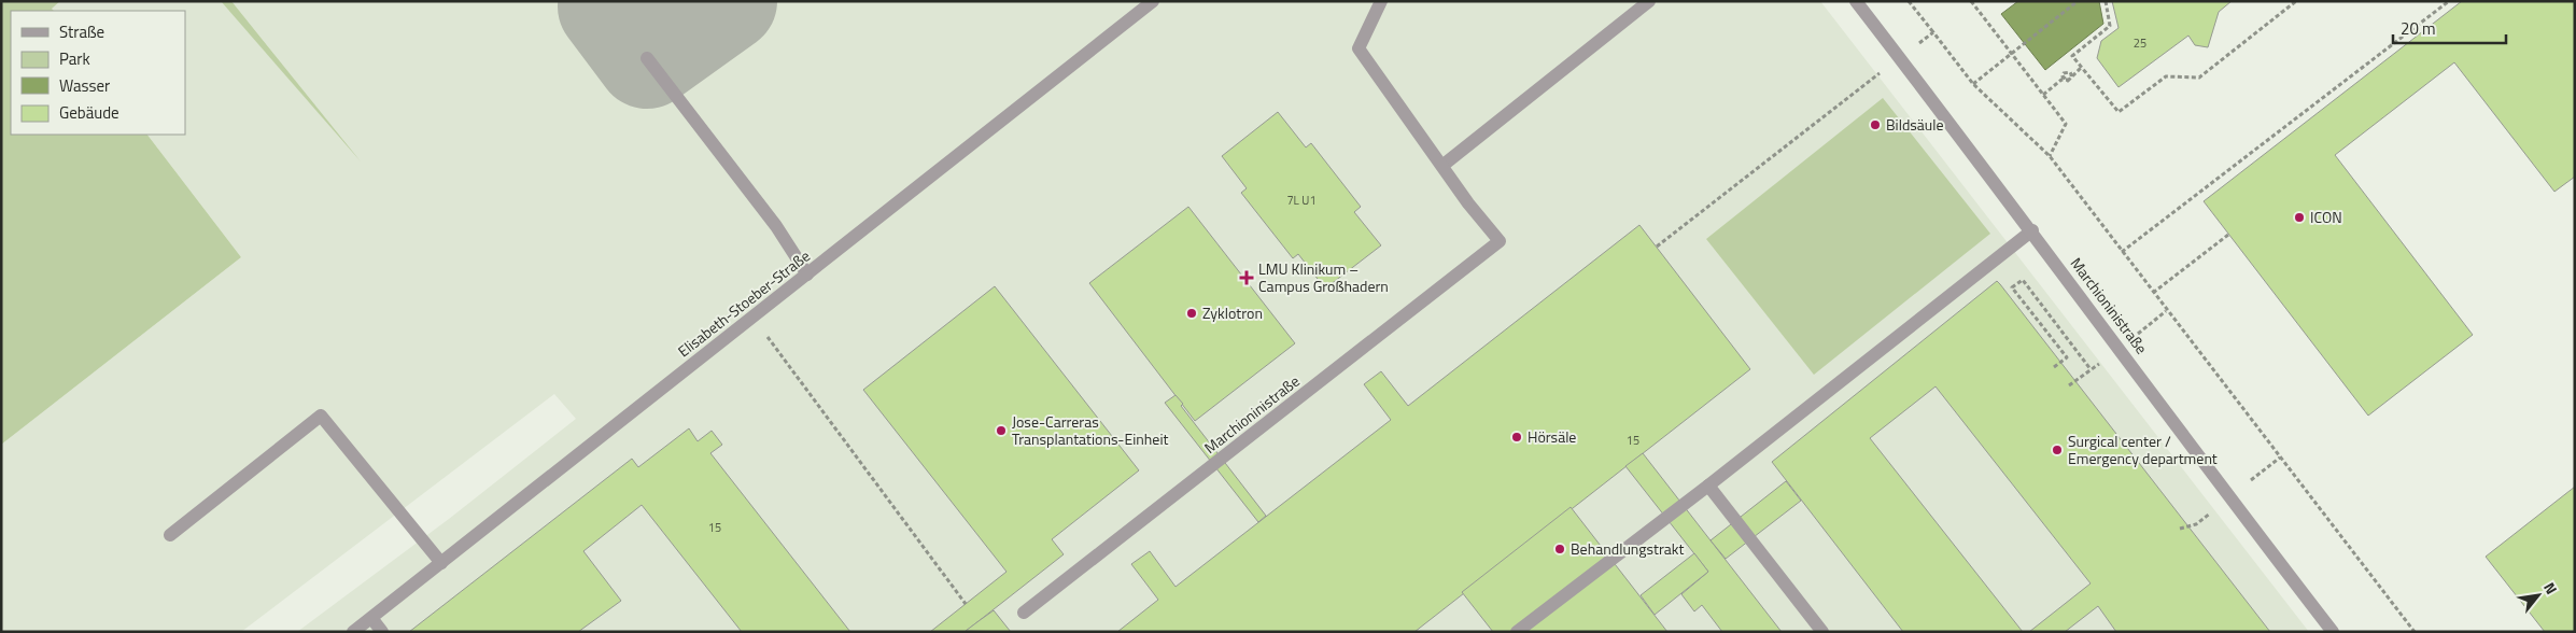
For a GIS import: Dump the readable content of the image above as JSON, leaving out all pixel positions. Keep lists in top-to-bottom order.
{
  "streets": {
    "street": ["Elisabeth-Stoeber-Straße", "Marchioninistraße"]
  },
  "places": {
    "other": [
      "Bildsäule",
      "ICON",
      "Zyklotron",
      "Jose-Carreras Transplantations-Einheit",
      "Hörsäle",
      "Surgical center / Emergency department",
      "Behandlungstrakt"
    ],
    "health": ["LMU Klinikum – Campus Großhadern"]
  },
  "house_numbers": [
    "25",
    "7L U1",
    "15",
    "15"
  ],
  "legend": [
    "Straße",
    "Park",
    "Wasser",
    "Gebäude"
  ],
  "scale_bar": "20 m",
  "north": "top right"
}
